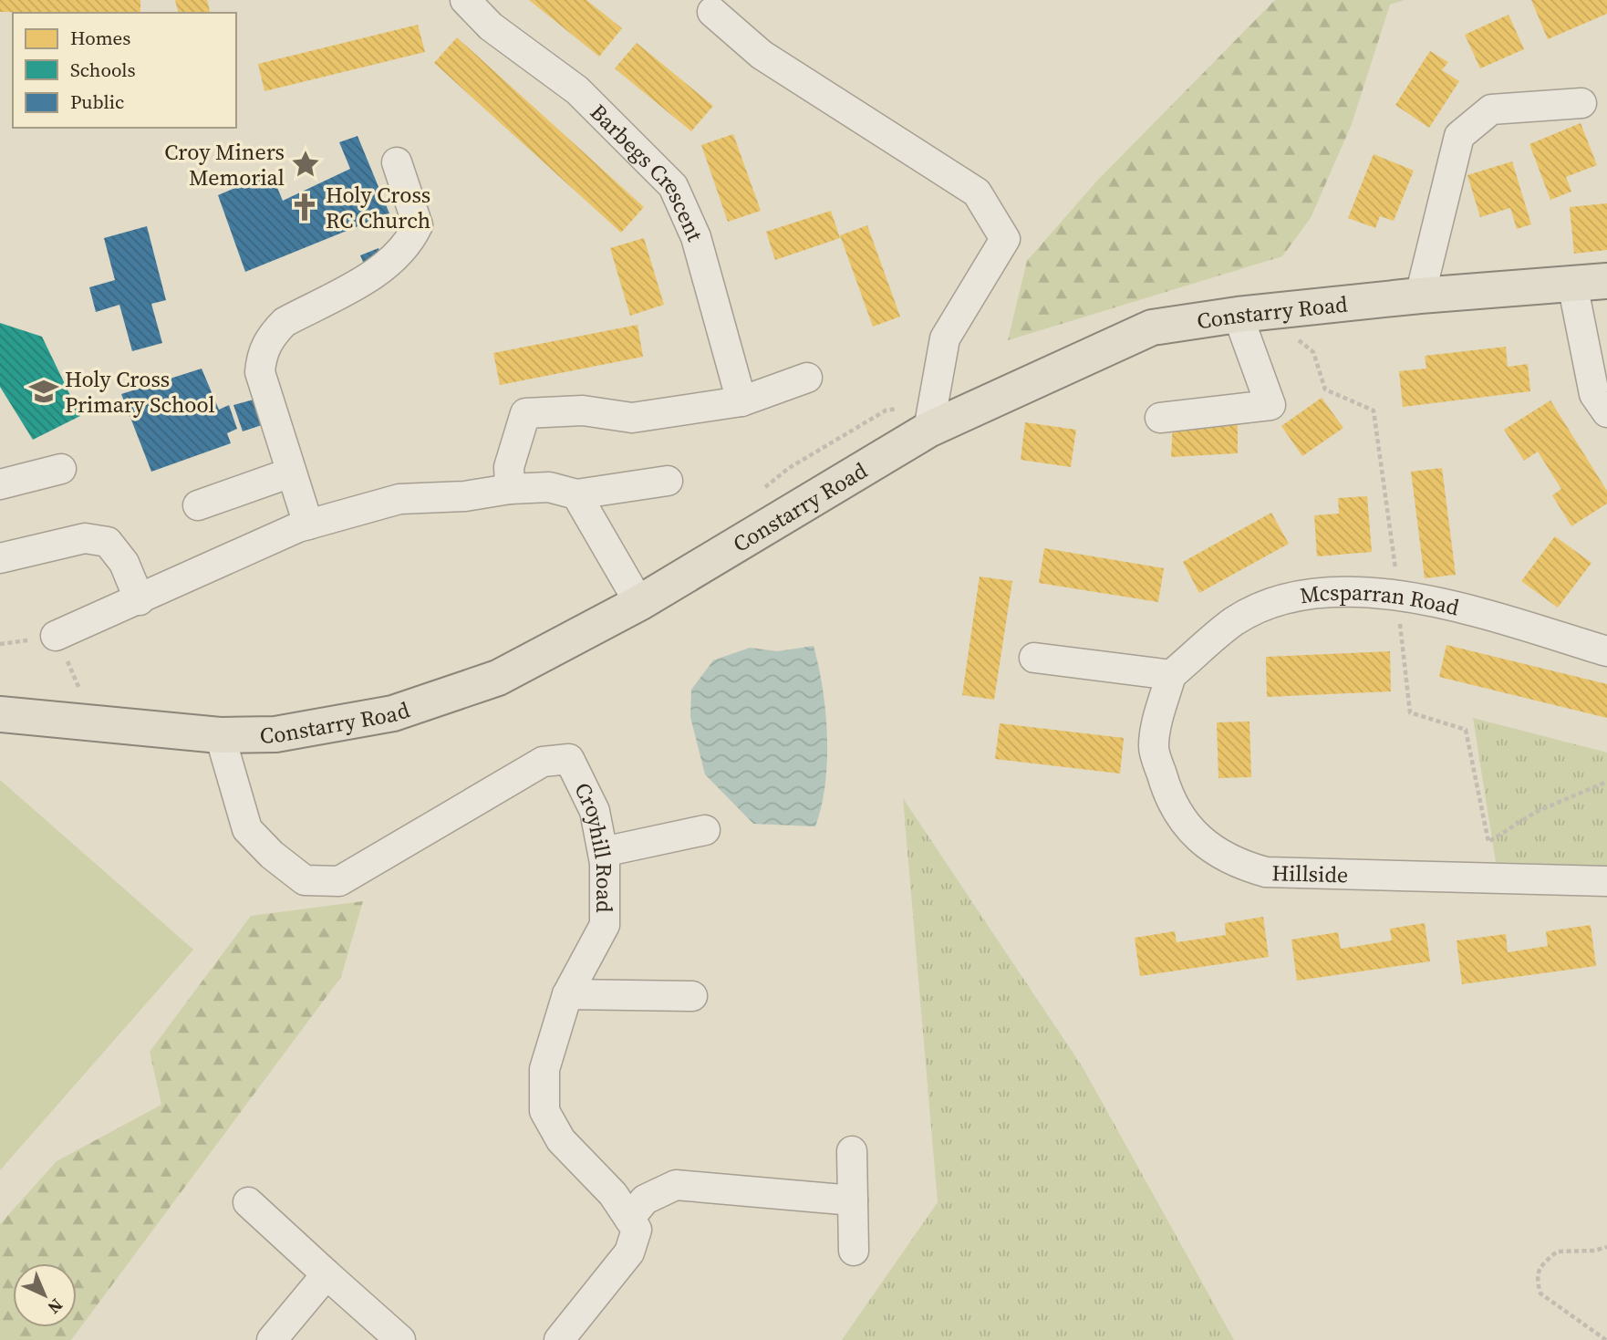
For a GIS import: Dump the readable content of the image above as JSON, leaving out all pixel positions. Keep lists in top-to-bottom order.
{
  "streets": {
    "main road": ["Constarry Road"],
    "street": [
      "Barbegs Crescent",
      "Mcsparran Road",
      "Croyhill Road",
      "Hillside"
    ]
  },
  "crossings": [
    ["Constarry Road", "Croyhill Road"],
    ["Mcsparran Road", "Hillside"]
  ],
  "places": {
    "place": ["Croy Miners Memorial"],
    "church": ["Holy Cross RC Church"],
    "school or university": ["Holy Cross Primary School"]
  },
  "legend": ["Homes", "Schools", "Public"],
  "north": "bottom right"
}
